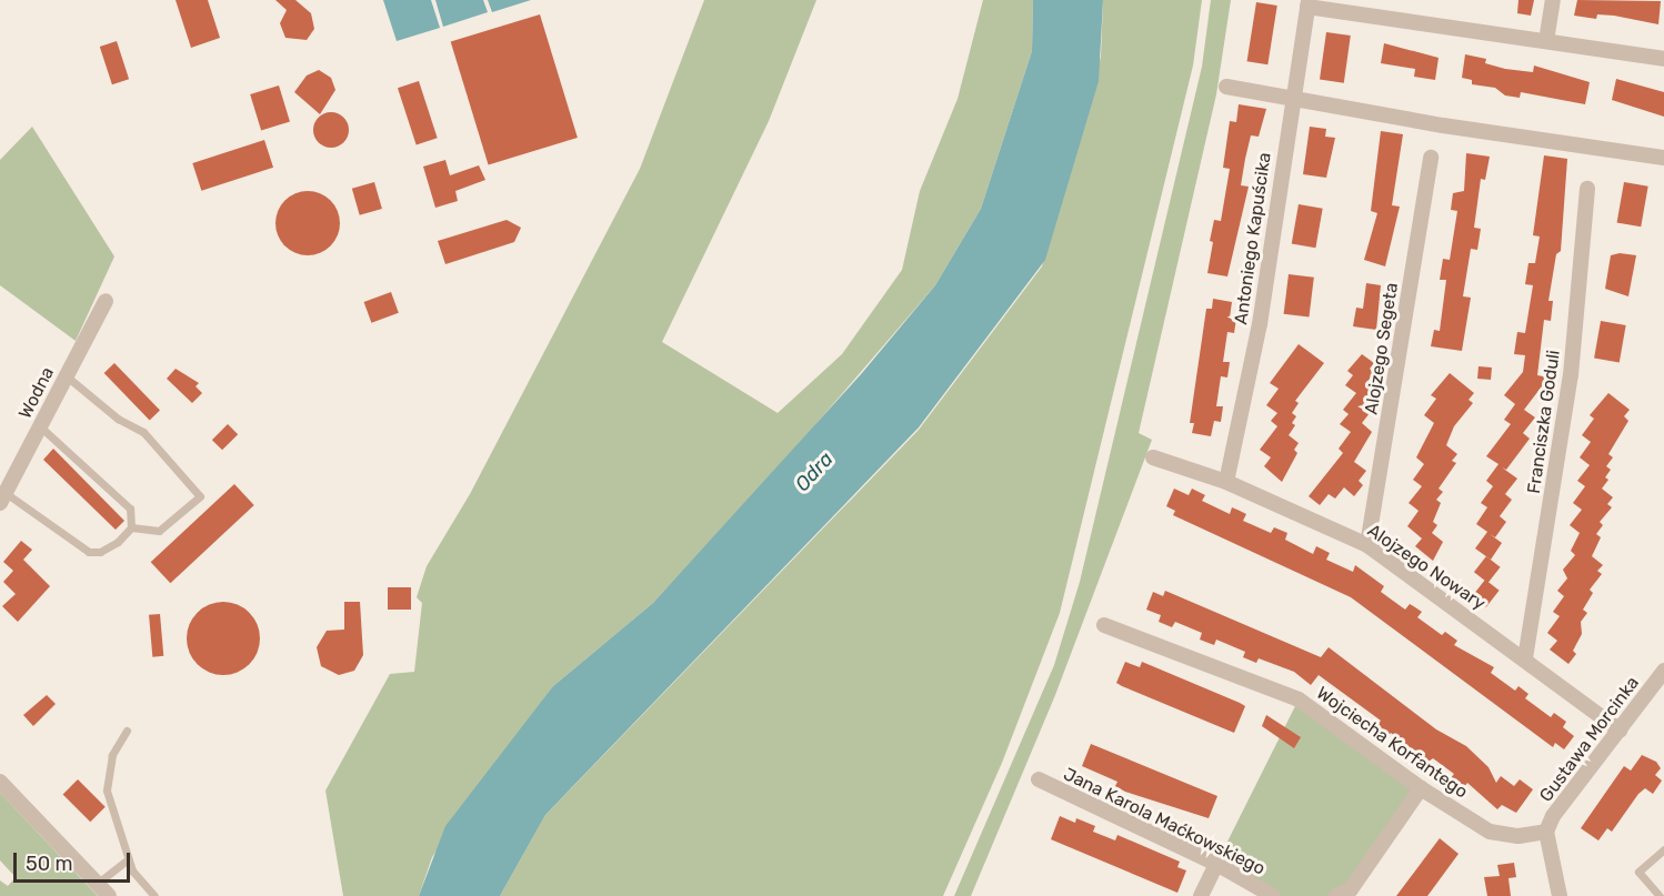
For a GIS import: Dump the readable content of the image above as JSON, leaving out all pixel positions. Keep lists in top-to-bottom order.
{
  "streets": {
    "street": [
      "Antoniego Kapuścika",
      "Alojzego Segeta",
      "Wodna",
      "Franciszka Goduli",
      "Alojzego Nowary",
      "Gustawa Morcinka",
      "Wojciecha Korfantego",
      "Jana Karola Maćkowskiego"
    ]
  },
  "crossings": [
    ["Antoniego Kapuścika", "Alojzego Nowary"],
    ["Alojzego Segeta", "Alojzego Nowary"],
    ["Franciszka Goduli", "Alojzego Nowary"],
    ["Alojzego Nowary", "Gustawa Morcinka"],
    ["Gustawa Morcinka", "Wojciecha Korfantego"]
  ],
  "water": ["Odra"],
  "scale_bar": "50 m"
}
